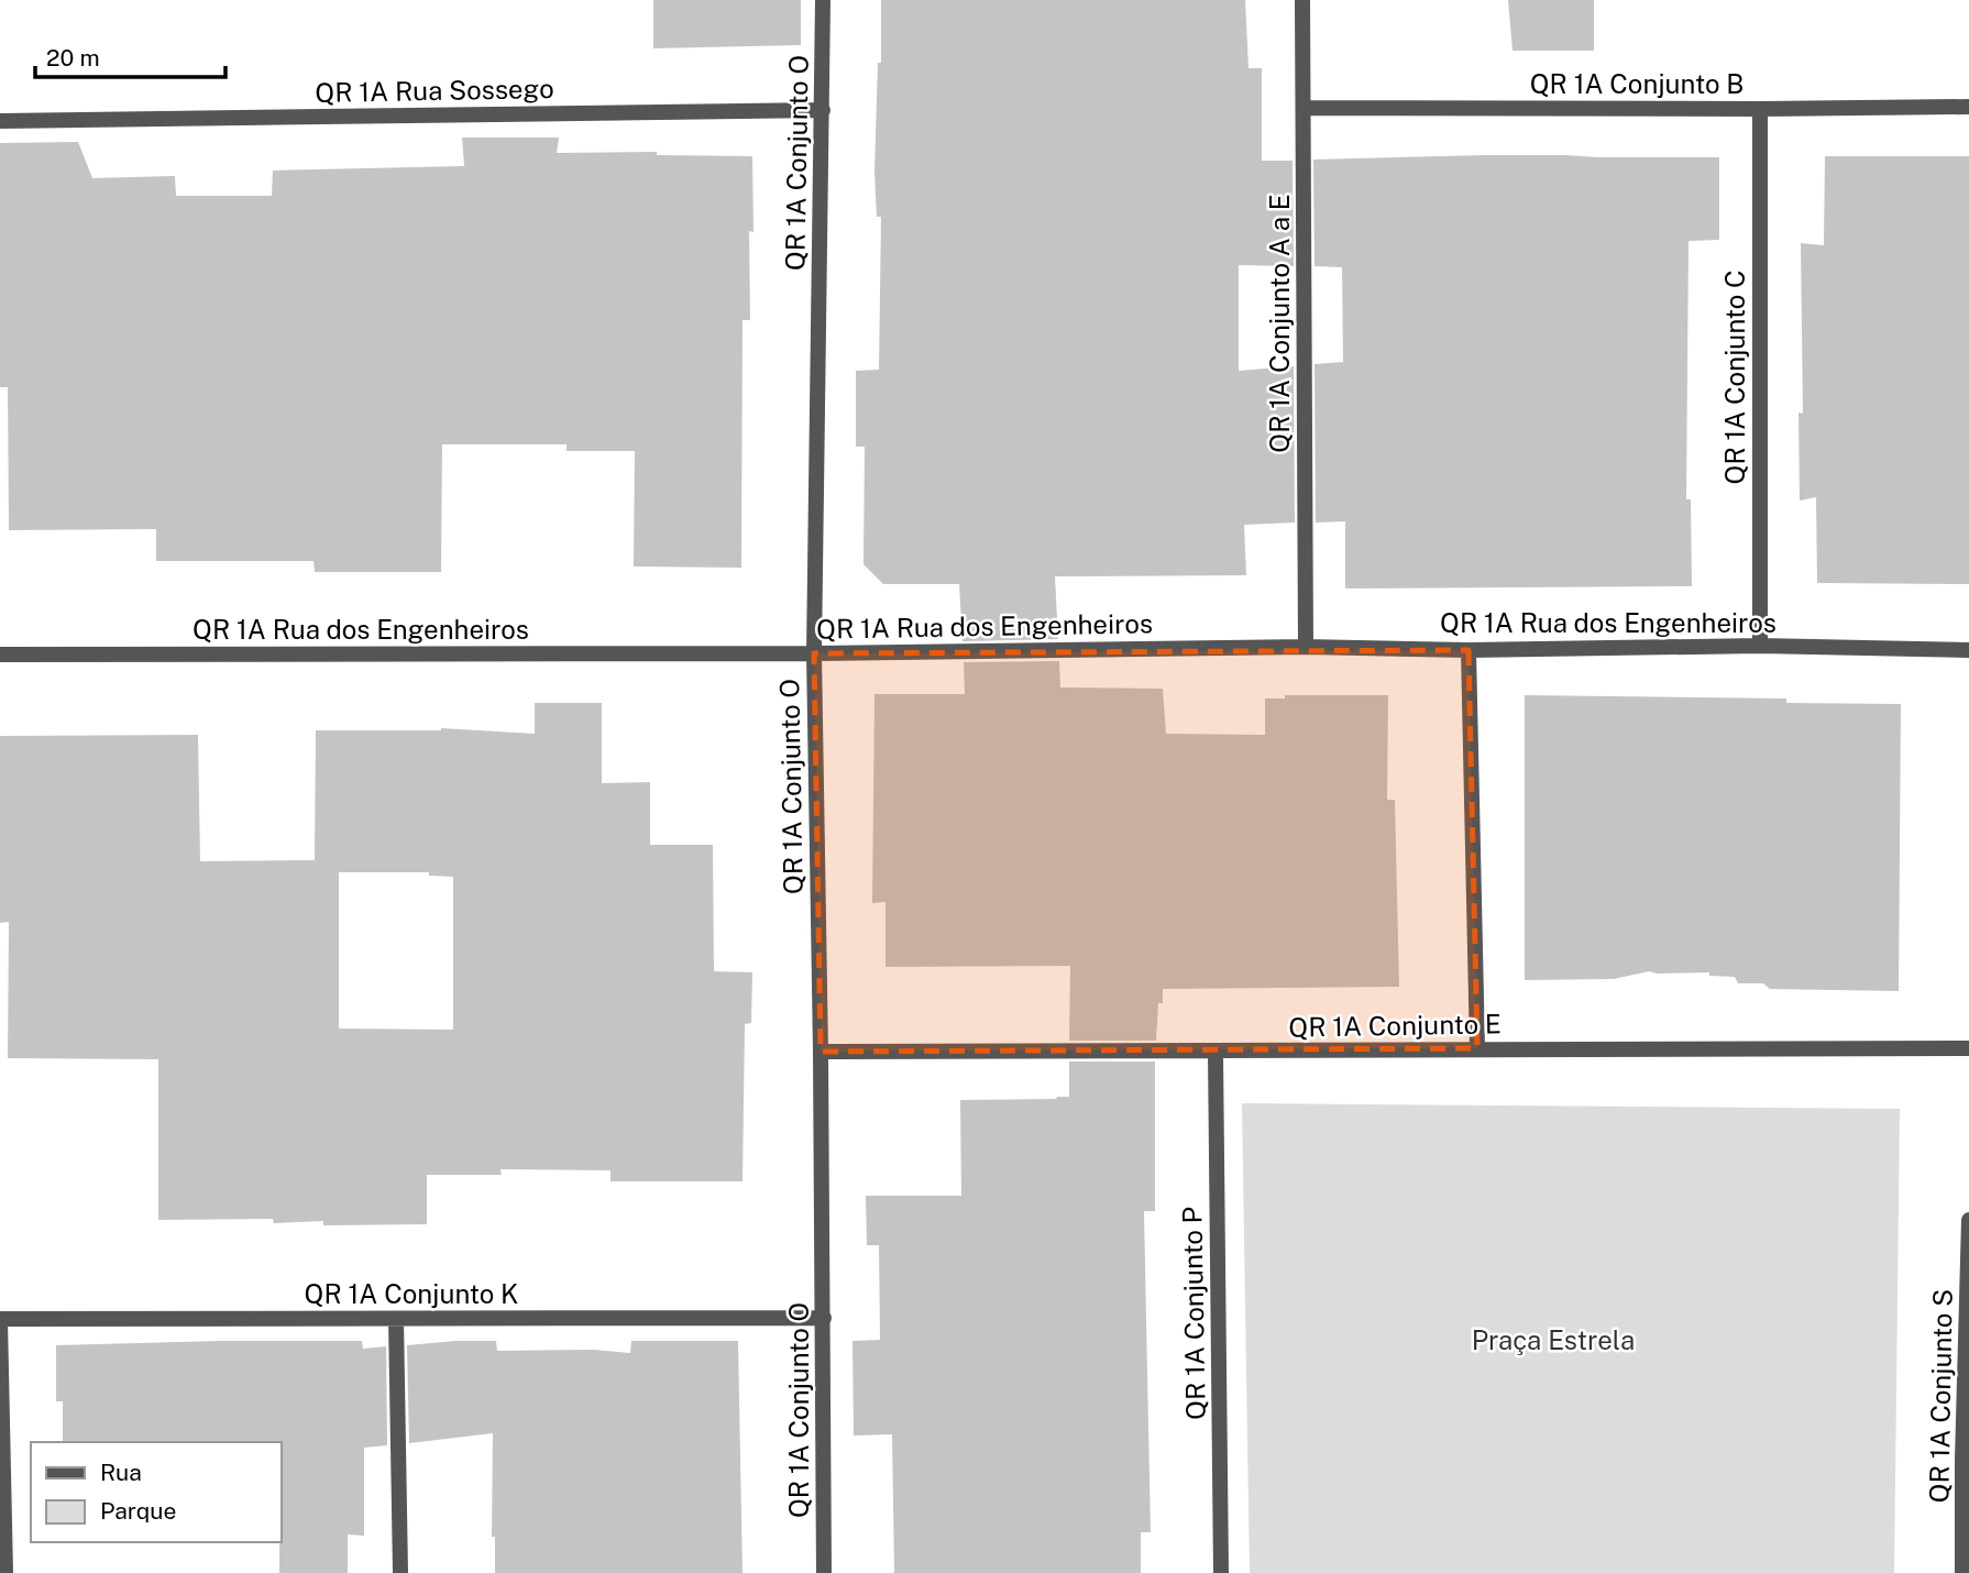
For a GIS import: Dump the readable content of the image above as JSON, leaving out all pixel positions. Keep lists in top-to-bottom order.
{
  "streets": {
    "street": [
      "QR 1A Conjunto B",
      "QR 1A Rua Sossego",
      "QR 1A Conjunto O",
      "QR 1A Conjunto A a E",
      "QR 1A Conjunto C",
      "QR 1A Rua dos Engenheiros",
      "QR 1A Conjunto E",
      "QR 1A Conjunto K",
      "QR 1A Conjunto P",
      "QR 1A Conjunto S"
    ]
  },
  "crossings": [
    ["QR 1A Conjunto B", "QR 1A Conjunto A a E"],
    ["QR 1A Conjunto B", "QR 1A Conjunto C"],
    ["QR 1A Rua Sossego", "QR 1A Conjunto O"],
    ["QR 1A Conjunto O", "QR 1A Rua dos Engenheiros"],
    ["QR 1A Conjunto O", "QR 1A Conjunto E"],
    ["QR 1A Conjunto O", "QR 1A Conjunto K"],
    ["QR 1A Conjunto A a E", "QR 1A Rua dos Engenheiros"],
    ["QR 1A Conjunto C", "QR 1A Rua dos Engenheiros"],
    ["QR 1A Conjunto E", "QR 1A Conjunto P"]
  ],
  "parks": ["Praça Estrela"],
  "legend": ["Rua", "Parque"],
  "scale_bar": "20 m"
}
